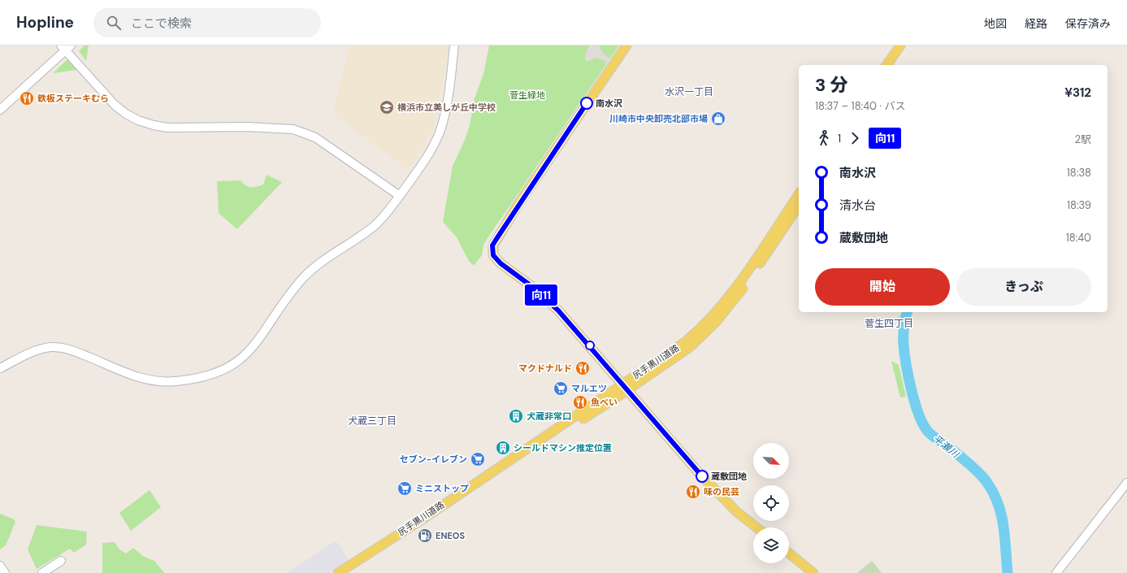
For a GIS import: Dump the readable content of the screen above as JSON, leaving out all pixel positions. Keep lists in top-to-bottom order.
{
  "streets": {
    "main road": ["尻手黒川道路"]
  },
  "districts": ["水沢一丁目", "菅生四丁目", "犬蔵三丁目"],
  "water": ["平瀬川"],
  "parks": ["菅生緑地"],
  "places": {
    "restaurant": [
      "鉄板ステーキむら",
      "マクドナルド",
      "魚べい",
      "味の民芸"
    ],
    "other": ["南水沢", "蔵敷団地"],
    "school or university": ["横浜市立美しが丘中学校"],
    "shop": ["川崎市中央卸売北部市場"],
    "supermarket": ["マルエツ", "セブン-イレブン", "ミニストップ"],
    "building": ["犬蔵非常口", "シールドマシン推定位置"],
    "fuel station": ["ENEOS"]
  },
  "lines": ["bus line 向11"],
  "north": "bottom right",
  "page": {
    "header": "Hopline",
    "search": "ここで検索",
    "nav": ["地図", "経路", "保存済み"],
    "on_map": "向11",
    "heading": ["3 分", "18:37 – 18:40 · バス", "¥312"],
    "legs": ["1", "向11", "2駅"],
    "list": [
      {
        "name": "南水沢",
        "value": "18:38"
      },
      {
        "name": "清水台",
        "value": "18:39"
      },
      {
        "name": "蔵敷団地",
        "value": "18:40"
      }
    ],
    "buttons": ["開始", "きっぷ"]
  }
}
